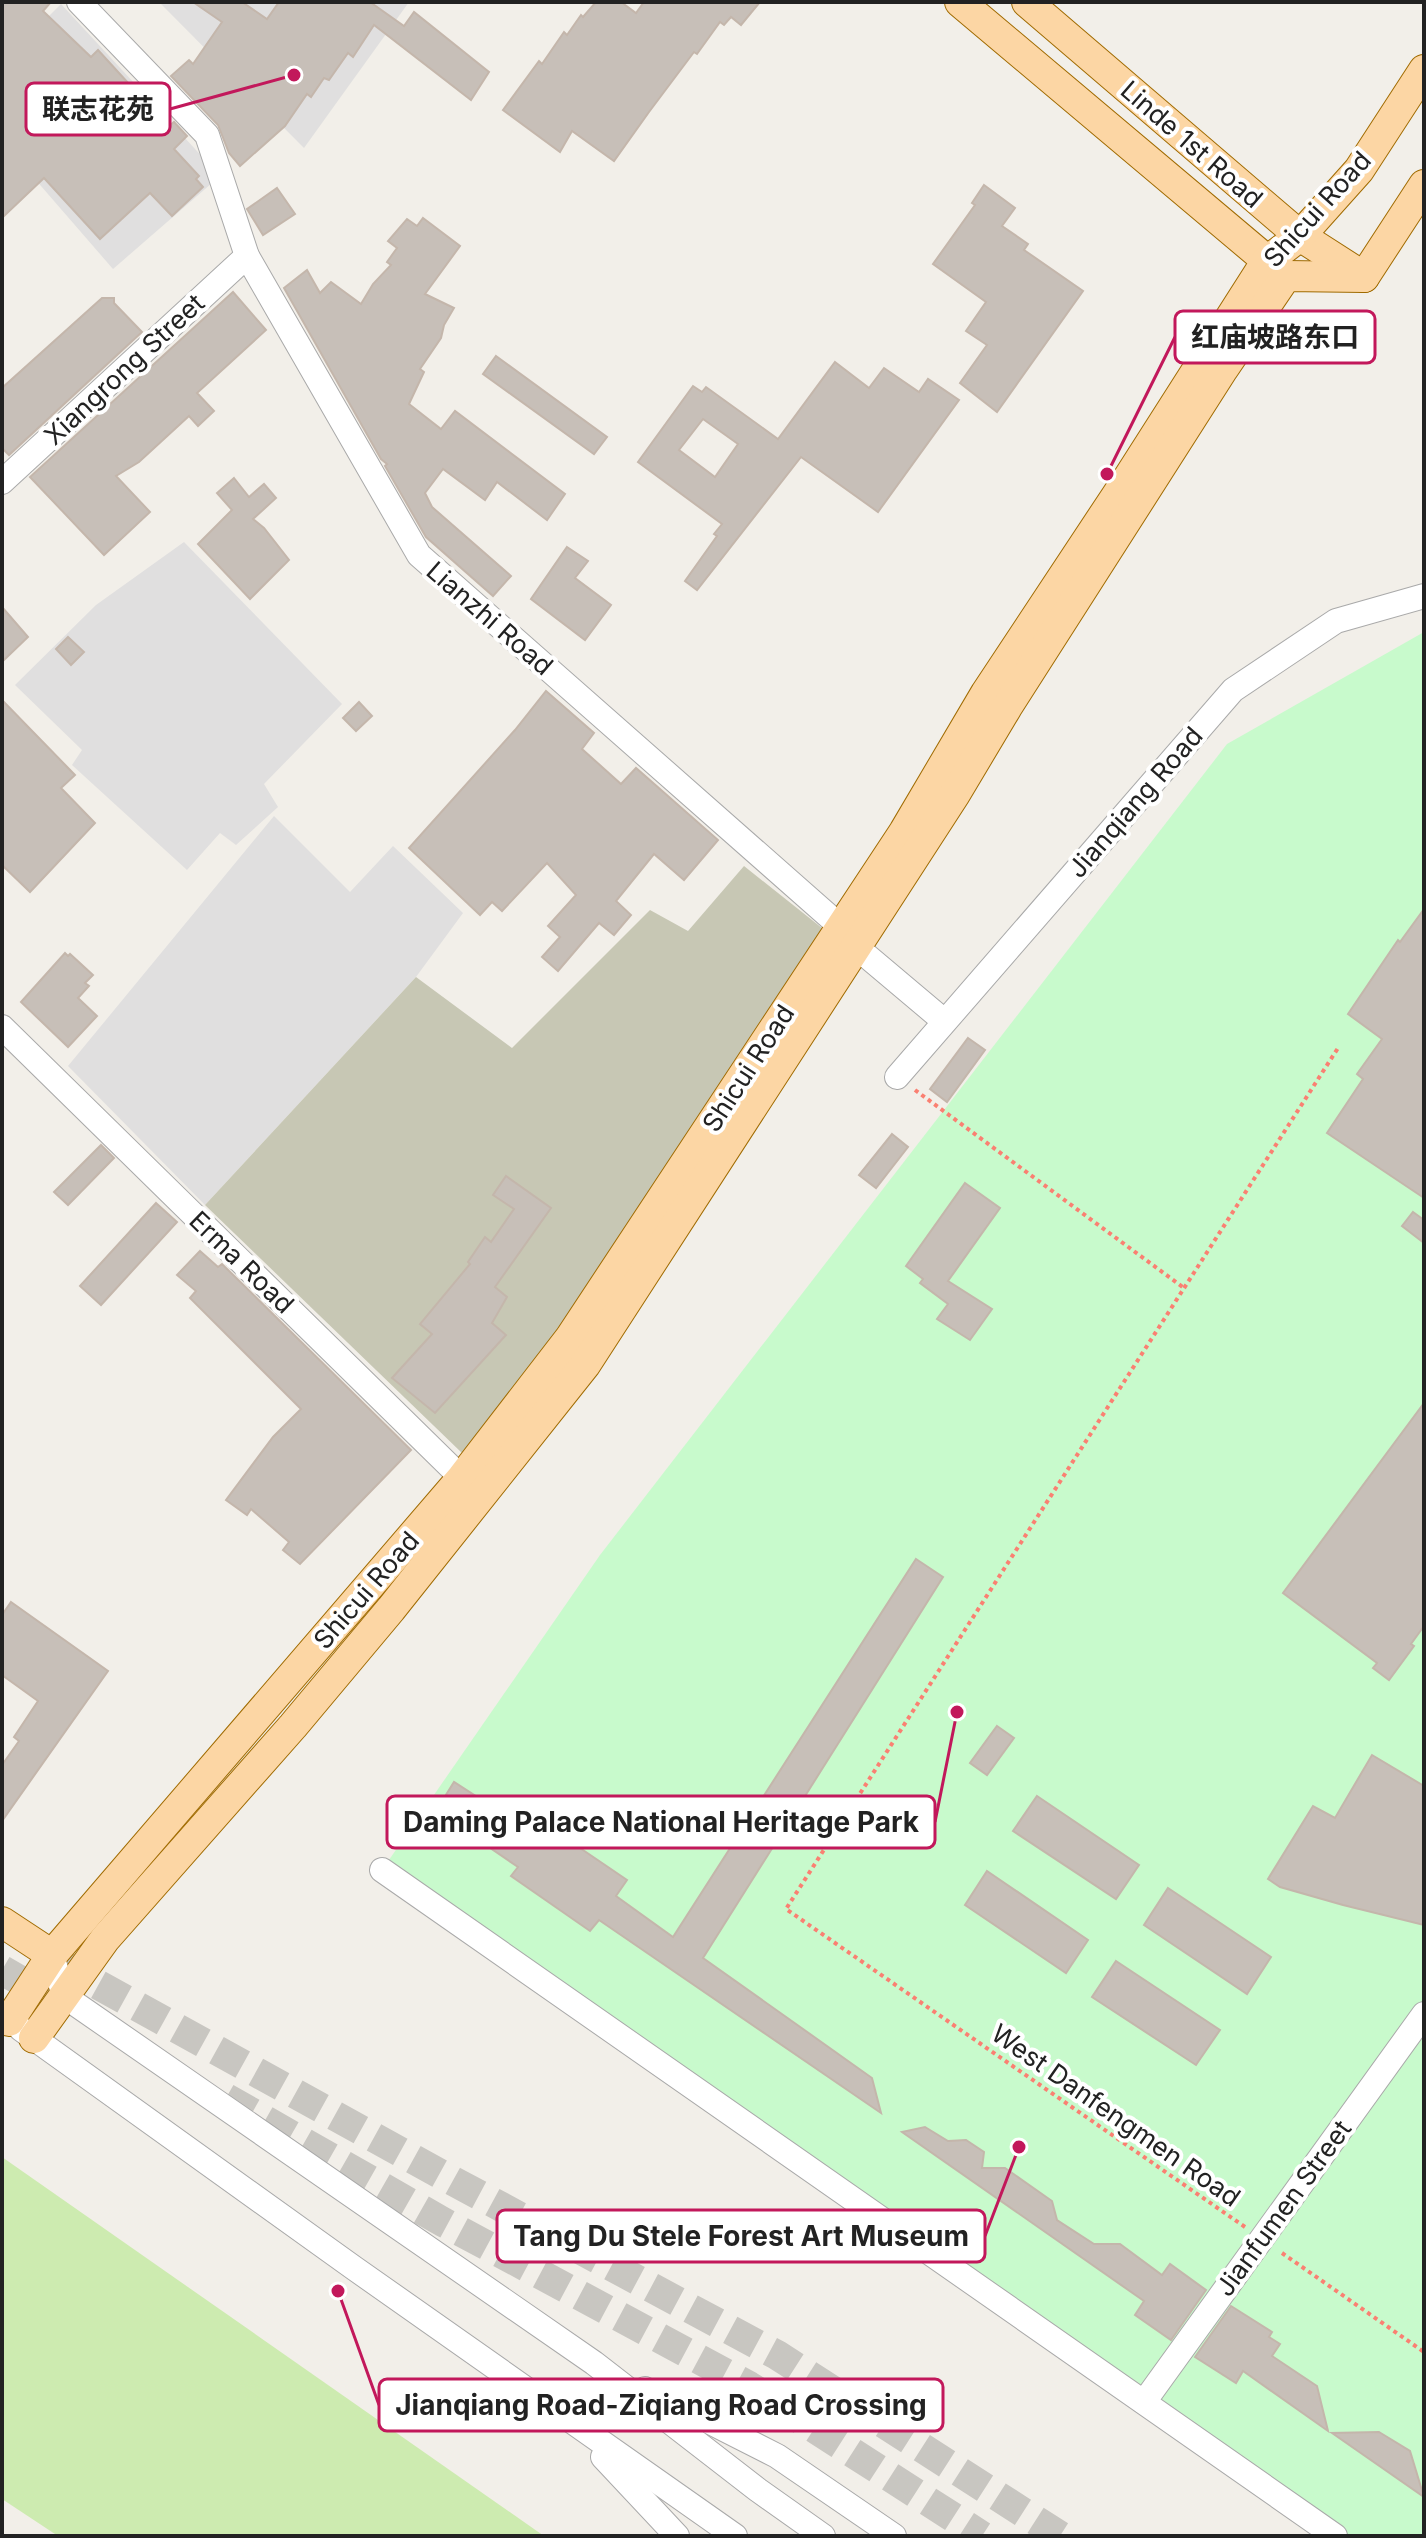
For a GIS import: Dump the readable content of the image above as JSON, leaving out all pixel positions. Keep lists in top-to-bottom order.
{
  "streets": {
    "main road": ["Linde 1st Road", "Shicui Road"],
    "street": [
      "Xiangrong Street",
      "Lianzhi Road",
      "Jianqiang Road",
      "Erma Road",
      "Jianfumen Street"
    ],
    "path": ["West Danfengmen Road"]
  },
  "crossings": [
    ["Linde 1st Road", "Shicui Road"],
    ["Shicui Road", "Lianzhi Road"],
    ["Shicui Road", "Erma Road"],
    ["Xiangrong Street", "Lianzhi Road"],
    ["Lianzhi Road", "Jianqiang Road"],
    ["West Danfengmen Road", "Jianfumen Street"]
  ],
  "places": [
    "联志花苑",
    "红庙坡路东口",
    "Daming Palace National Heritage Park",
    "Tang Du Stele Forest Art Museum",
    "Jianqiang Road-Ziqiang Road Crossing"
  ]
}
